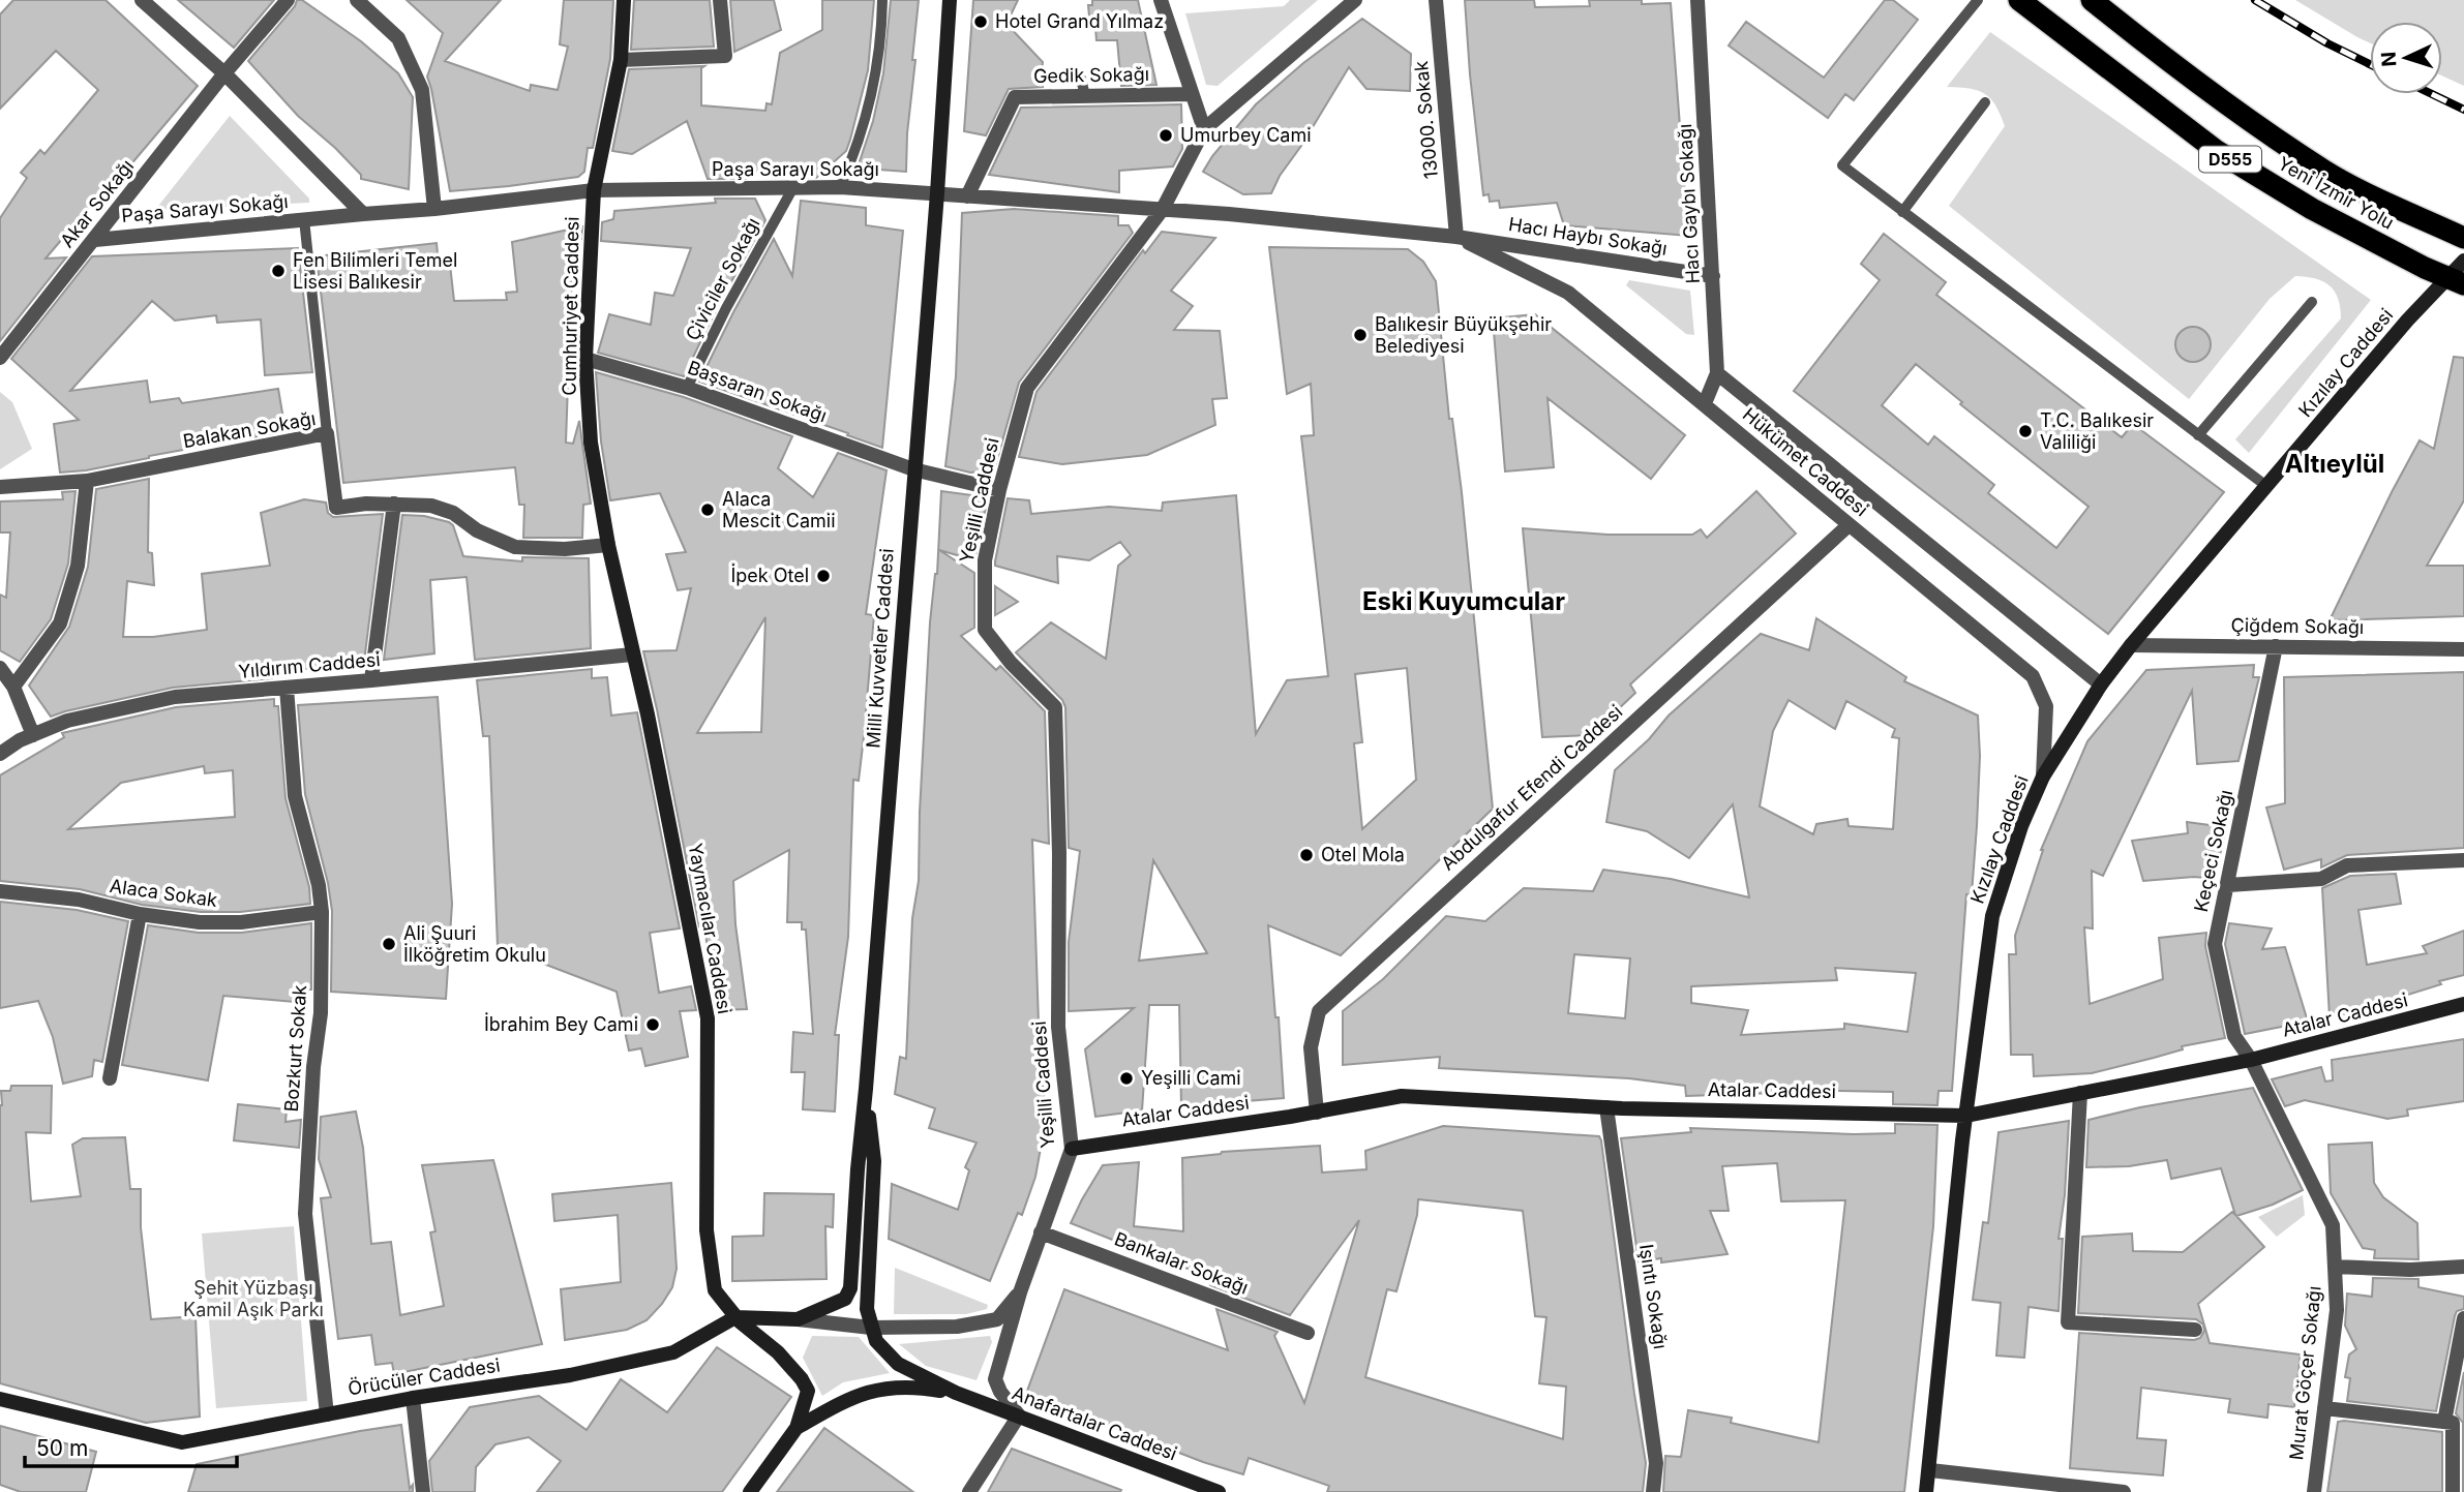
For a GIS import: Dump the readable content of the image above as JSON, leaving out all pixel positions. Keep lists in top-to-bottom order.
{
  "streets": {
    "highway": ["D555", "Yeni İzmir Yolu"],
    "main road": [
      "Cumhuriyet Caddesi",
      "Kızılay Caddesi",
      "Milli Kuvvetler Caddesi",
      "Yaymacılar Caddesi",
      "Atalar Caddesi",
      "Örücüler Caddesi",
      "Anafartalar Caddesi"
    ],
    "street": [
      "Gedik Sokağı",
      "13000. Sokak",
      "Paşa Sarayı Sokağı",
      "Akar Sokağı",
      "Hacı Gaybı Sokağı",
      "Hacı Haybı Sokağı",
      "Başsaran Sokağı",
      "Balakan Sokağı",
      "Hükümet Caddesi",
      "Yeşilli Caddesi",
      "Çiğdem Sokağı",
      "Yıldırım Caddesi",
      "Abdulgafur Efendi Caddesi",
      "Keçeci Sokağı",
      "Alaca Sokak",
      "Bozkurt Sokak",
      "Bankalar Sokağı",
      "Işıntı Sokağı",
      "Murat Göçer Sokağı"
    ],
    "lane": ["Çiviciler Sokağı"]
  },
  "crossings": [
    ["Gedik Sokağı", "Paşa Sarayı Sokağı"],
    ["13000. Sokak", "Hacı Haybı Sokağı"],
    ["13000. Sokak", "Hükümet Caddesi"],
    ["Paşa Sarayı Sokağı", "Akar Sokağı"],
    ["Paşa Sarayı Sokağı", "Hacı Haybı Sokağı"],
    ["Paşa Sarayı Sokağı", "Çiviciler Sokağı"],
    ["Paşa Sarayı Sokağı", "Cumhuriyet Caddesi"],
    ["Paşa Sarayı Sokağı", "Yeşilli Caddesi"],
    ["Paşa Sarayı Sokağı", "Milli Kuvvetler Caddesi"],
    ["Yeni İzmir Yolu", "Kızılay Caddesi"],
    ["Hacı Gaybı Sokağı", "Hacı Haybı Sokağı"],
    ["Hacı Gaybı Sokağı", "Hükümet Caddesi"],
    ["Hacı Haybı Sokağı", "Hükümet Caddesi"],
    ["Çiviciler Sokağı", "Başsaran Sokağı"],
    ["Cumhuriyet Caddesi", "Başsaran Sokağı"],
    ["Cumhuriyet Caddesi", "Balakan Sokağı"],
    ["Cumhuriyet Caddesi", "Yıldırım Caddesi"],
    ["Cumhuriyet Caddesi", "Yaymacılar Caddesi"],
    ["Kızılay Caddesi", "Hükümet Caddesi"],
    ["Kızılay Caddesi", "Çiğdem Sokağı"],
    ["Kızılay Caddesi", "Atalar Caddesi"],
    ["Başsaran Sokağı", "Yeşilli Caddesi"],
    ["Başsaran Sokağı", "Milli Kuvvetler Caddesi"],
    ["Hükümet Caddesi", "Abdulgafur Efendi Caddesi"],
    ["Yeşilli Caddesi", "Atalar Caddesi"],
    ["Yeşilli Caddesi", "Bankalar Sokağı"],
    ["Yeşilli Caddesi", "Anafartalar Caddesi"],
    ["Çiğdem Sokağı", "Keçeci Sokağı"],
    ["Yıldırım Caddesi", "Yaymacılar Caddesi"],
    ["Yıldırım Caddesi", "Bozkurt Sokak"],
    ["Abdulgafur Efendi Caddesi", "Atalar Caddesi"],
    ["Keçeci Sokağı", "Atalar Caddesi"],
    ["Keçeci Sokağı", "Murat Göçer Sokağı"],
    ["Alaca Sokak", "Bozkurt Sokak"],
    ["Yaymacılar Caddesi", "Örücüler Caddesi"],
    ["Atalar Caddesi", "Işıntı Sokağı"],
    ["Atalar Caddesi", "Murat Göçer Sokağı"],
    ["Bozkurt Sokak", "Örücüler Caddesi"]
  ],
  "districts": ["Altıeylül", "Eski Kuyumcular"],
  "parks": ["Şehit Yüzbaşı Kamil Aşık Parkı"],
  "places": [
    "Hotel Grand Yılmaz",
    "Umurbey Cami",
    "Fen Bilimleri Temel Lisesi Balıkesir",
    "Balıkesir Büyükşehir Belediyesi",
    "T.C. Balıkesir Valiliği",
    "Alaca Mescit Camii",
    "İpek Otel",
    "Otel Mola",
    "Ali Şuuri İlköğretim Okulu",
    "İbrahim Bey Cami",
    "Yeşilli Cami"
  ],
  "scale_bar": "50 m",
  "north": "left"
}
